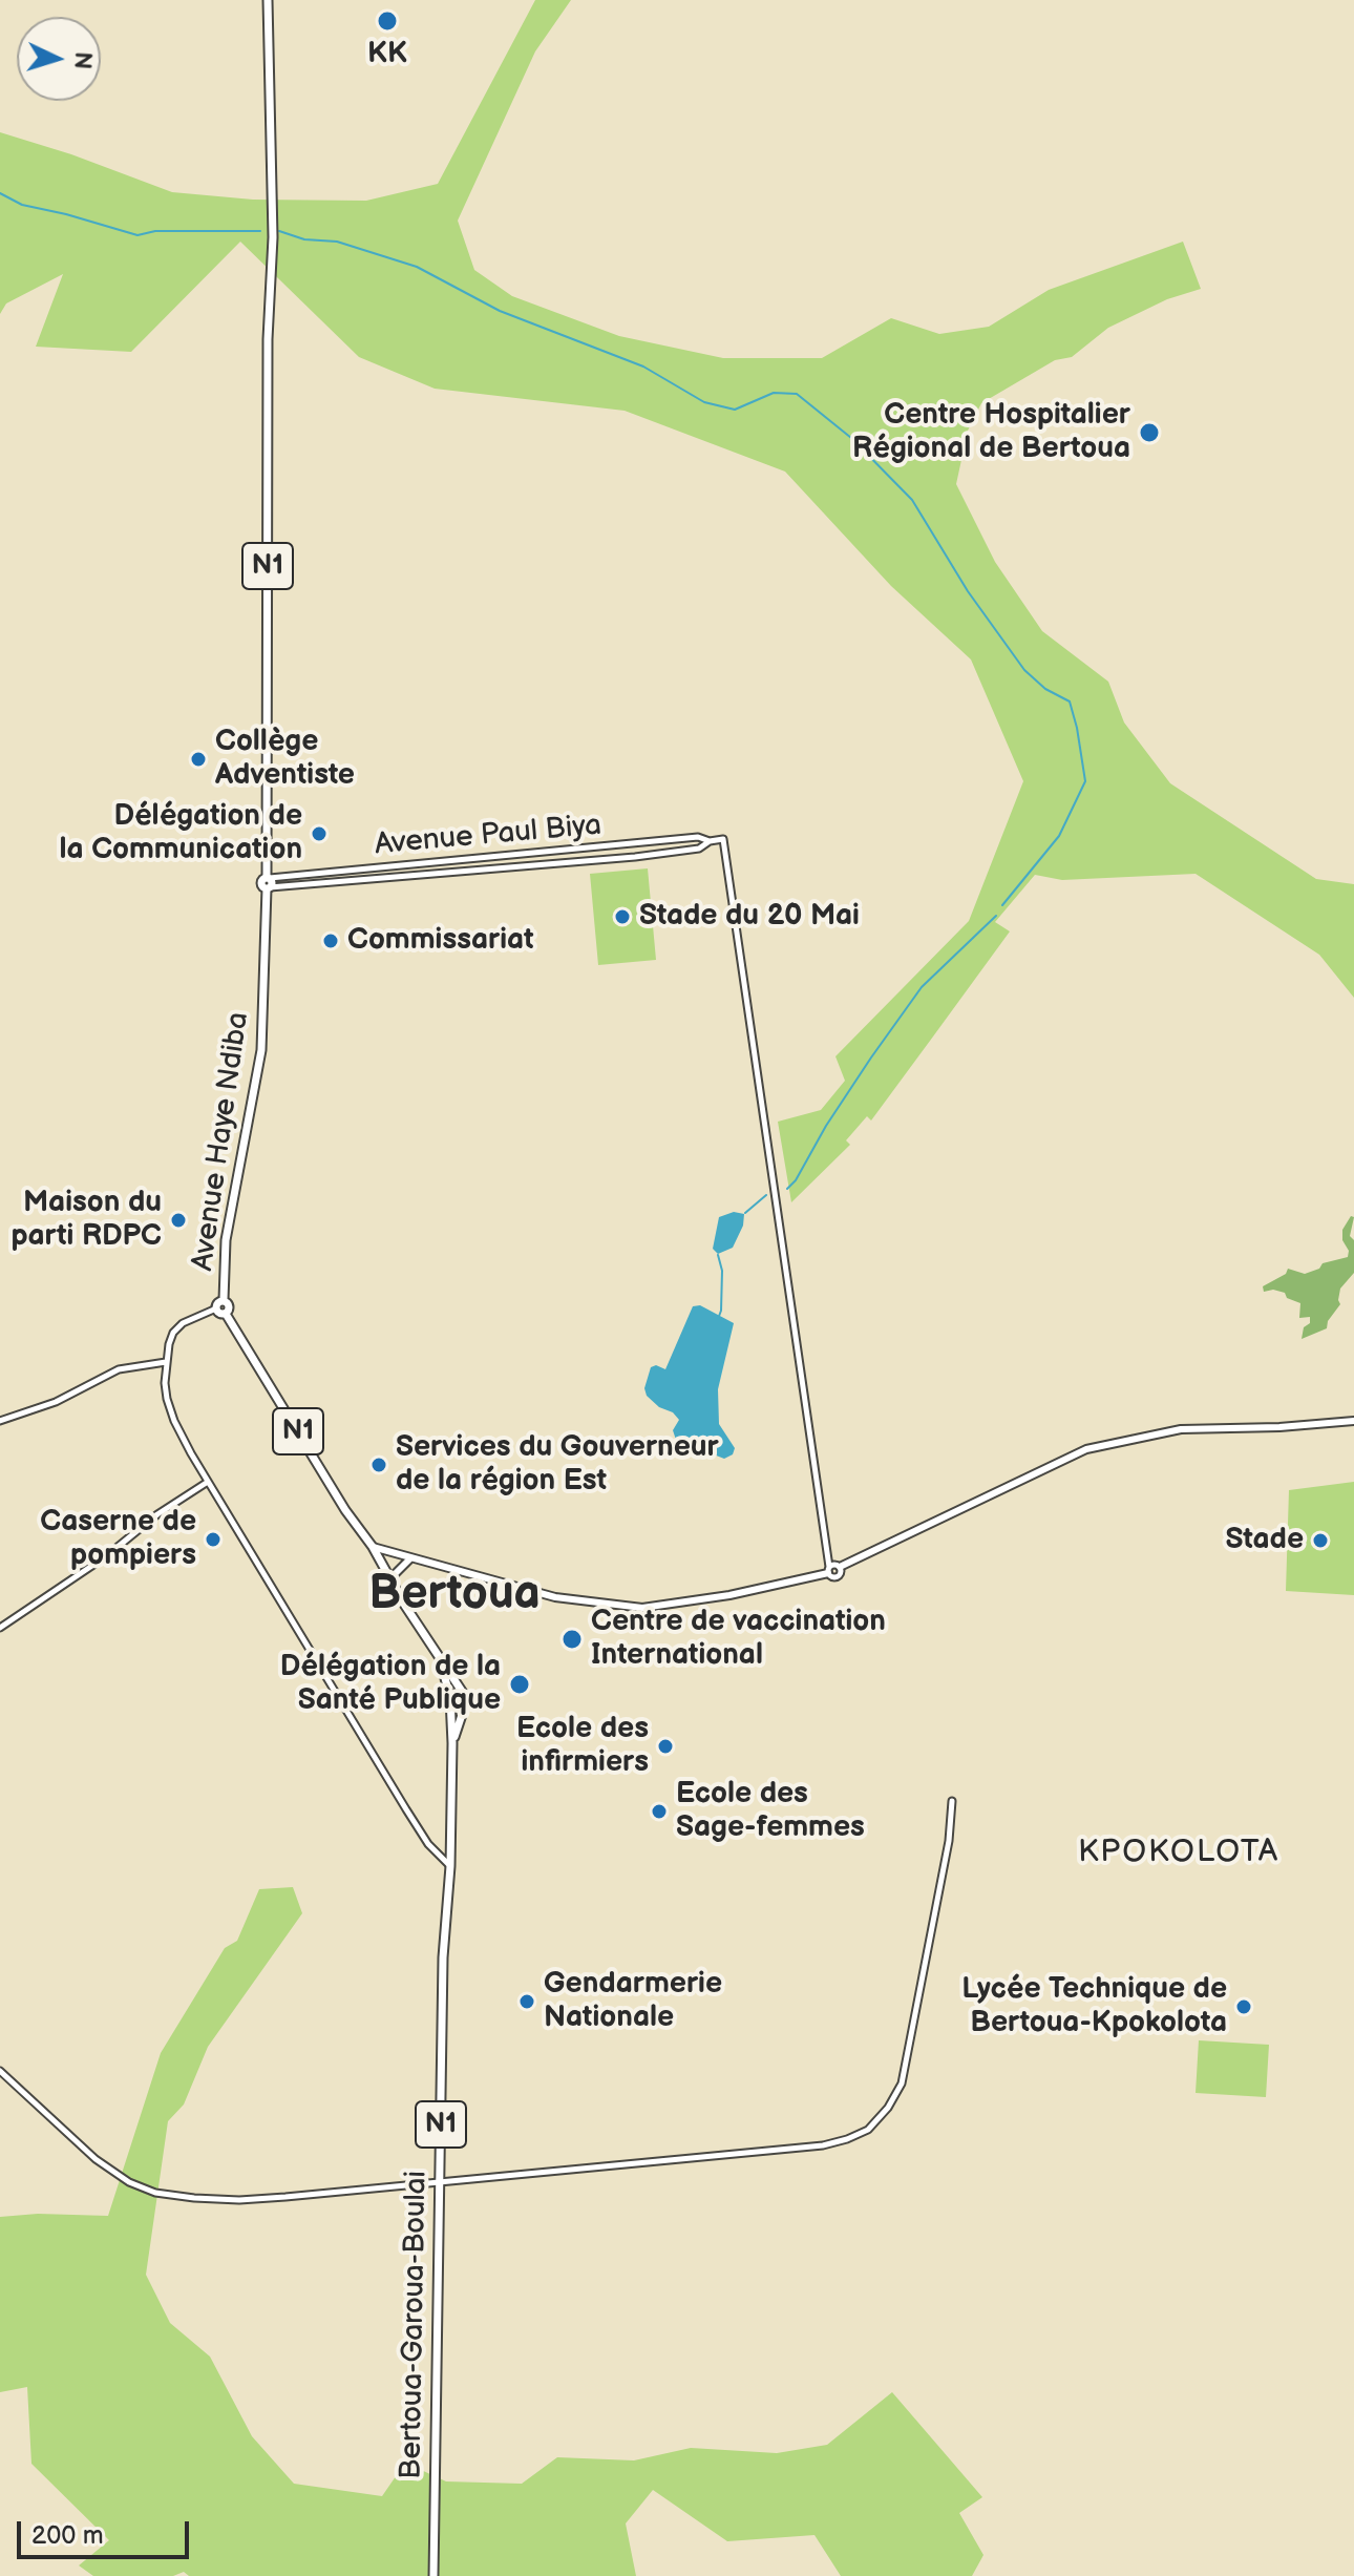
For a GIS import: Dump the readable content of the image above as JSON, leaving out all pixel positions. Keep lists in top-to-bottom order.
{
  "streets": {
    "highway": ["N1", "Avenue Haye Ndiba", "Bertoua-Garoua-Boulai"],
    "street": ["Avenue Paul Biya"]
  },
  "crossings": [
    ["N1", "Avenue Paul Biya"],
    ["N1", "Avenue Haye Ndiba"],
    ["N1", "Bertoua-Garoua-Boulai"],
    ["Avenue Paul Biya", "Avenue Haye Ndiba"]
  ],
  "districts": ["Bertoua", "KPOKOLOTA"],
  "places": [
    "KK",
    "Centre Hospitalier Régional de Bertoua",
    "Collège Adventiste",
    "Délégation de la Communication",
    "Stade du 20 Mai",
    "Commissariat",
    "Maison du parti RDPC",
    "Services du Gouverneur de la région Est",
    "Caserne de pompiers",
    "Stade",
    "Centre de vaccination International",
    "Délégation de la Santé Publique",
    "Ecole des infirmiers",
    "Ecole des Sage-femmes",
    "Gendarmerie Nationale",
    "Lycée Technique de Bertoua-Kpokolota"
  ],
  "scale_bar": "200 m",
  "north": "right"
}
